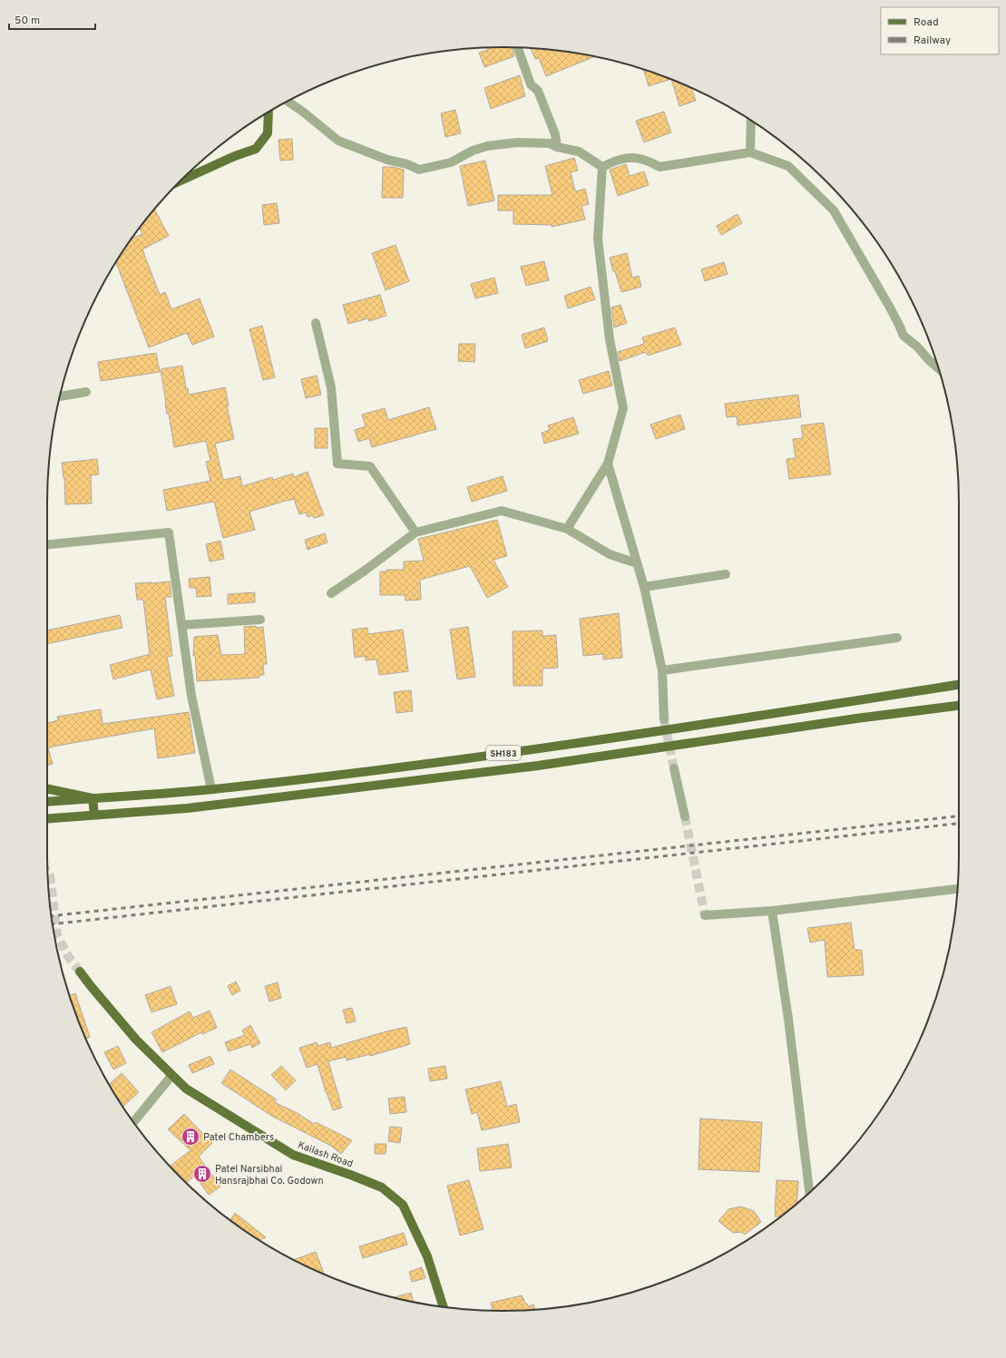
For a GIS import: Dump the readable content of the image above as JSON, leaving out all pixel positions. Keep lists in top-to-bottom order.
{
  "streets": {
    "main road": ["SH183", "Kailash Road"]
  },
  "places": {
    "building": ["Patel Chambers", "Patel Narsibhai Hansrajbhai Co. Godown"]
  },
  "legend": ["Road", "Railway"],
  "scale_bar": "50 m"
}
